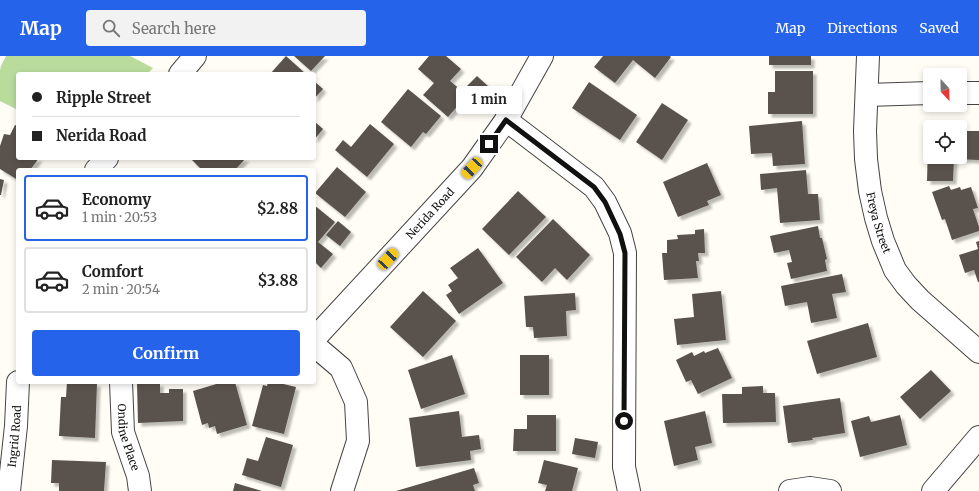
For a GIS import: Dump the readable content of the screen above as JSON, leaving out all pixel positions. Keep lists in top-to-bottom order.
{
  "streets": {
    "street": [
      "Nerida Road",
      "Freya Street",
      "Ingrid Road",
      "Ondine Place"
    ]
  },
  "north": "bottom",
  "page": {
    "header": "Map",
    "search": "Search here",
    "nav": ["Map", "Directions", "Saved"],
    "banner": ["Ripple Street", "Nerida Road"],
    "bubble": "1 min",
    "list": [
      {
        "name": "Economy",
        "note": "1 min · 20:53",
        "value": "$2.88"
      },
      {
        "name": "Comfort",
        "note": "2 min · 20:54",
        "value": "$3.88"
      }
    ],
    "buttons": "Confirm"
  }
}
